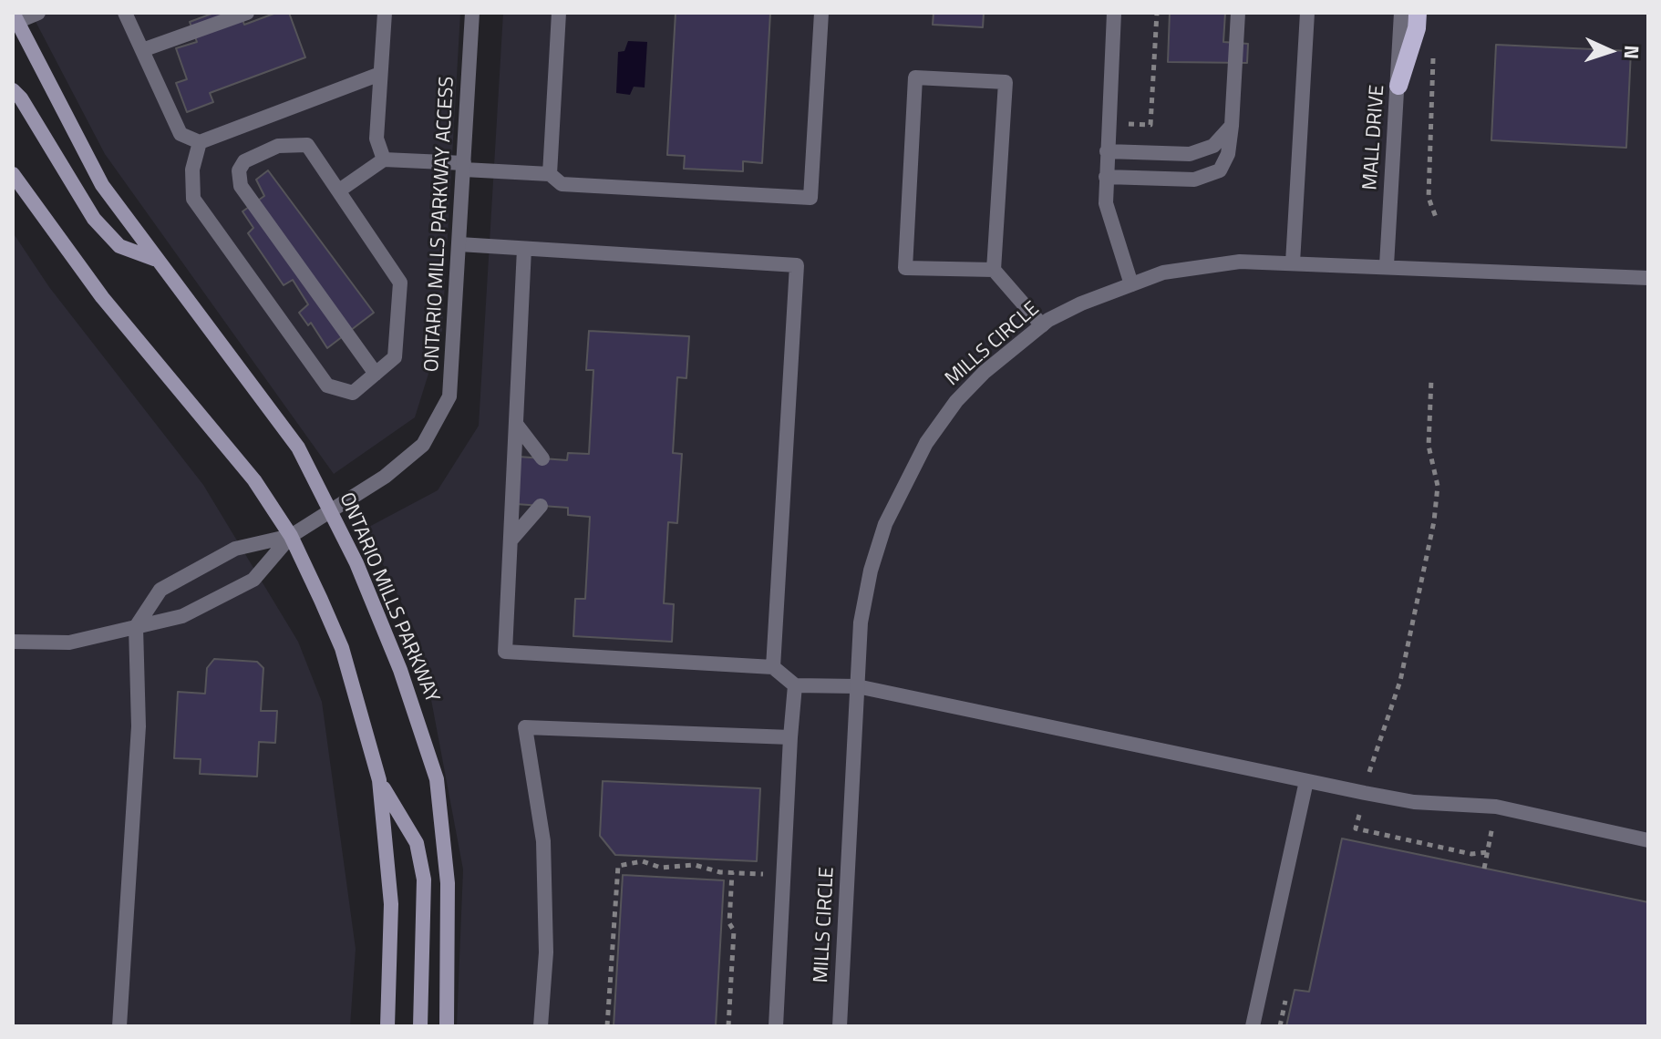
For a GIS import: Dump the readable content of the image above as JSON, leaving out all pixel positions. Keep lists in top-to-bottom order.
{
  "streets": {
    "main road": ["ONTARIO MILLS PARKWAY"],
    "street": ["MALL DRIVE", "ONTARIO MILLS PARKWAY ACCESS", "MILLS CIRCLE"]
  },
  "crossings": [
    ["MALL DRIVE", "MILLS CIRCLE"],
    ["ONTARIO MILLS PARKWAY ACCESS", "ONTARIO MILLS PARKWAY"]
  ],
  "north": "right"
}
